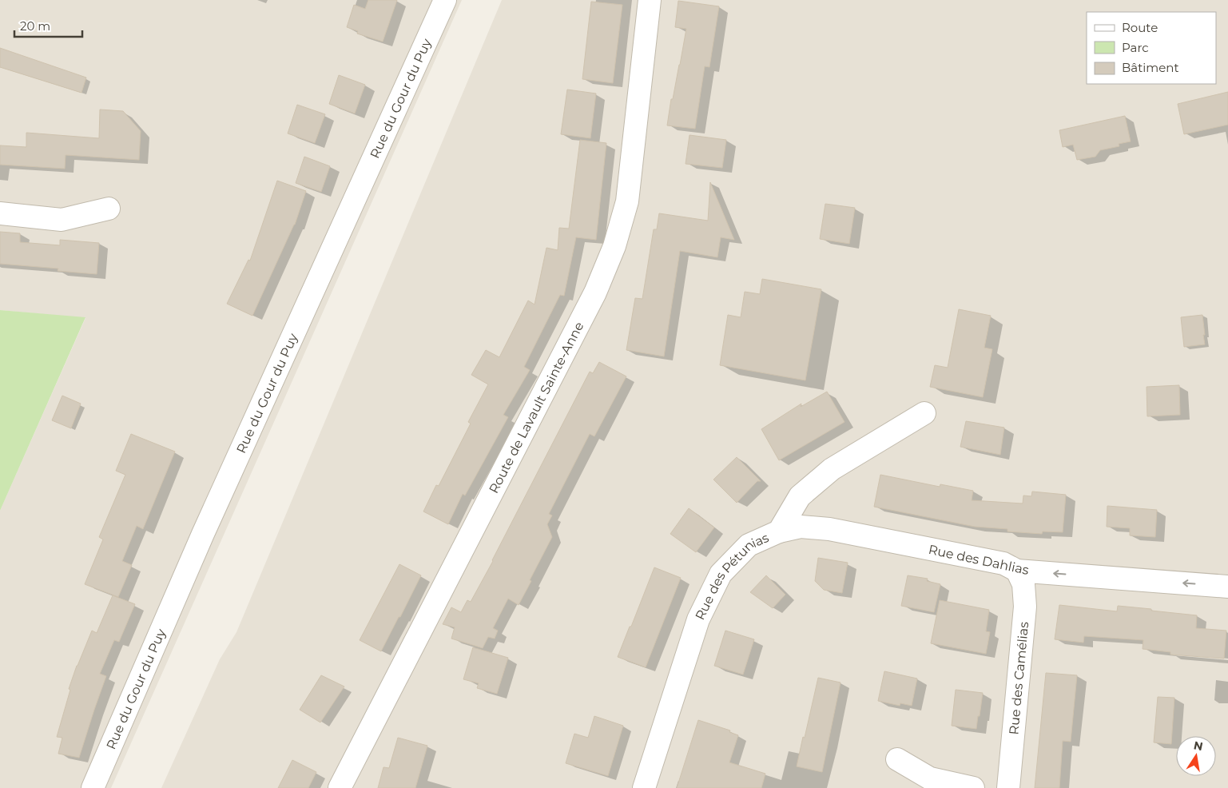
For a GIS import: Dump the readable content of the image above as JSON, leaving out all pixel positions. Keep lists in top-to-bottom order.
{
  "streets": {
    "street": [
      "Rue du Gour du Puy",
      "Route de Lavault Sainte-Anne",
      "Rue des Dahlias",
      "Rue des Pétunias",
      "Rue des Camélias"
    ]
  },
  "crossings": [
    ["Rue des Dahlias", "Rue des Pétunias"],
    ["Rue des Dahlias", "Rue des Camélias"]
  ],
  "one_way": ["Rue des Dahlias"],
  "legend": ["Route", "Parc", "Bâtiment"],
  "scale_bar": "20 m",
  "north": "top"
}
